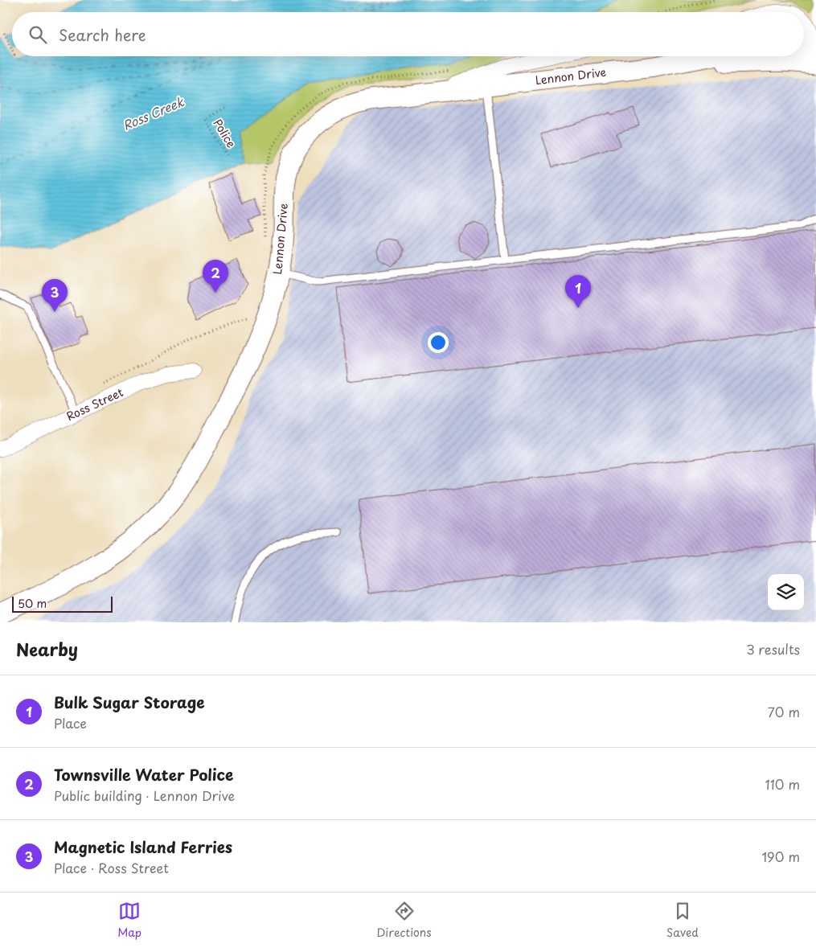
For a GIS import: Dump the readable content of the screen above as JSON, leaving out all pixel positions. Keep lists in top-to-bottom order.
{
  "streets": {
    "street": ["Lennon Drive", "Ross Street"],
    "path": ["Police"]
  },
  "water": ["Ross Creek"],
  "scale_bar": "50 m",
  "page": {
    "search": "Search here",
    "pins": ["2", "1", "3"],
    "scale": "50 m",
    "heading": ["Nearby", "3 results"],
    "list": [
      {
        "mark": "1",
        "name": "Bulk Sugar Storage",
        "note": "Place",
        "value": "70 m"
      },
      {
        "mark": "2",
        "name": "Townsville Water Police",
        "note": "Public building · Lennon Drive",
        "value": "110 m"
      },
      {
        "mark": "3",
        "name": "Magnetic Island Ferries",
        "note": "Place · Ross Street",
        "value": "190 m"
      }
    ],
    "nav": ["Map", "Directions", "Saved"]
  }
}
